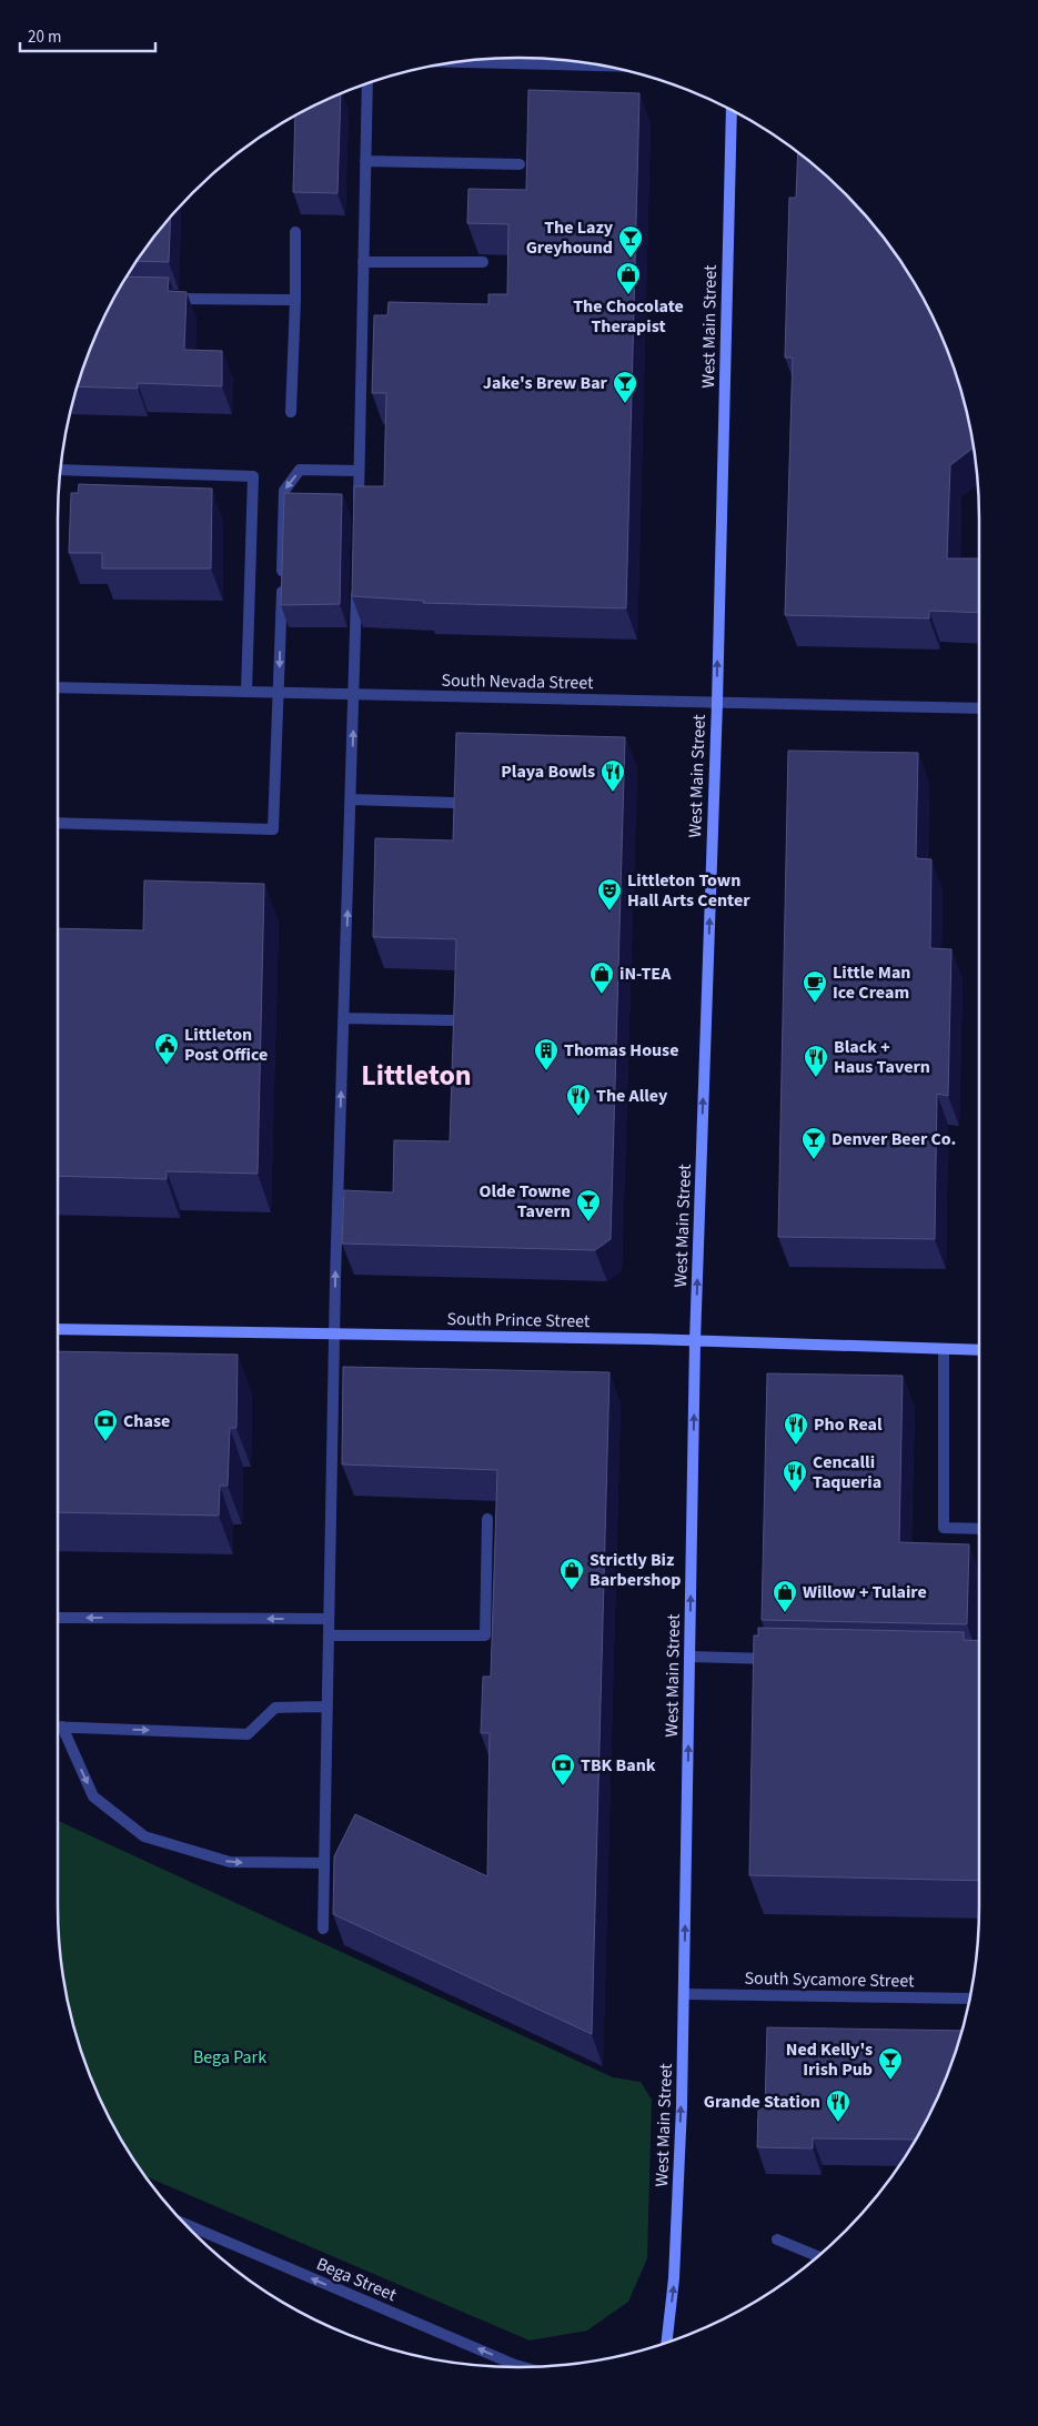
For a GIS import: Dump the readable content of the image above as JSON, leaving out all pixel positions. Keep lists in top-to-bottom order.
{
  "streets": {
    "main road": ["West Main Street", "South Prince Street"],
    "street": ["South Nevada Street", "South Sycamore Street", "Bega Street"]
  },
  "crossings": [
    ["West Main Street", "South Nevada Street"],
    ["West Main Street", "South Prince Street"],
    ["West Main Street", "South Sycamore Street"]
  ],
  "one_way": ["West Main Street", "Bega Street"],
  "districts": ["Littleton"],
  "parks": ["Bega Park"],
  "places": {
    "bar": [
      "The Lazy Greyhound",
      "Jake's Brew Bar",
      "Denver Beer Co.",
      "Olde Towne Tavern",
      "Ned Kelly's Irish Pub"
    ],
    "shop": [
      "The Chocolate Therapist",
      "iN-TEA",
      "Strictly Biz Barbershop",
      "Willow + Tulaire"
    ],
    "restaurant": [
      "Playa Bowls",
      "Black + Haus Tavern",
      "The Alley",
      "Pho Real",
      "Cencalli Taqueria",
      "Grande Station"
    ],
    "theatre": ["Littleton Town Hall Arts Center"],
    "cafe": ["Little Man Ice Cream"],
    "public building": ["Littleton Post Office"],
    "building": ["Thomas House"],
    "bank": ["Chase", "TBK Bank"]
  },
  "scale_bar": "20 m"
}
